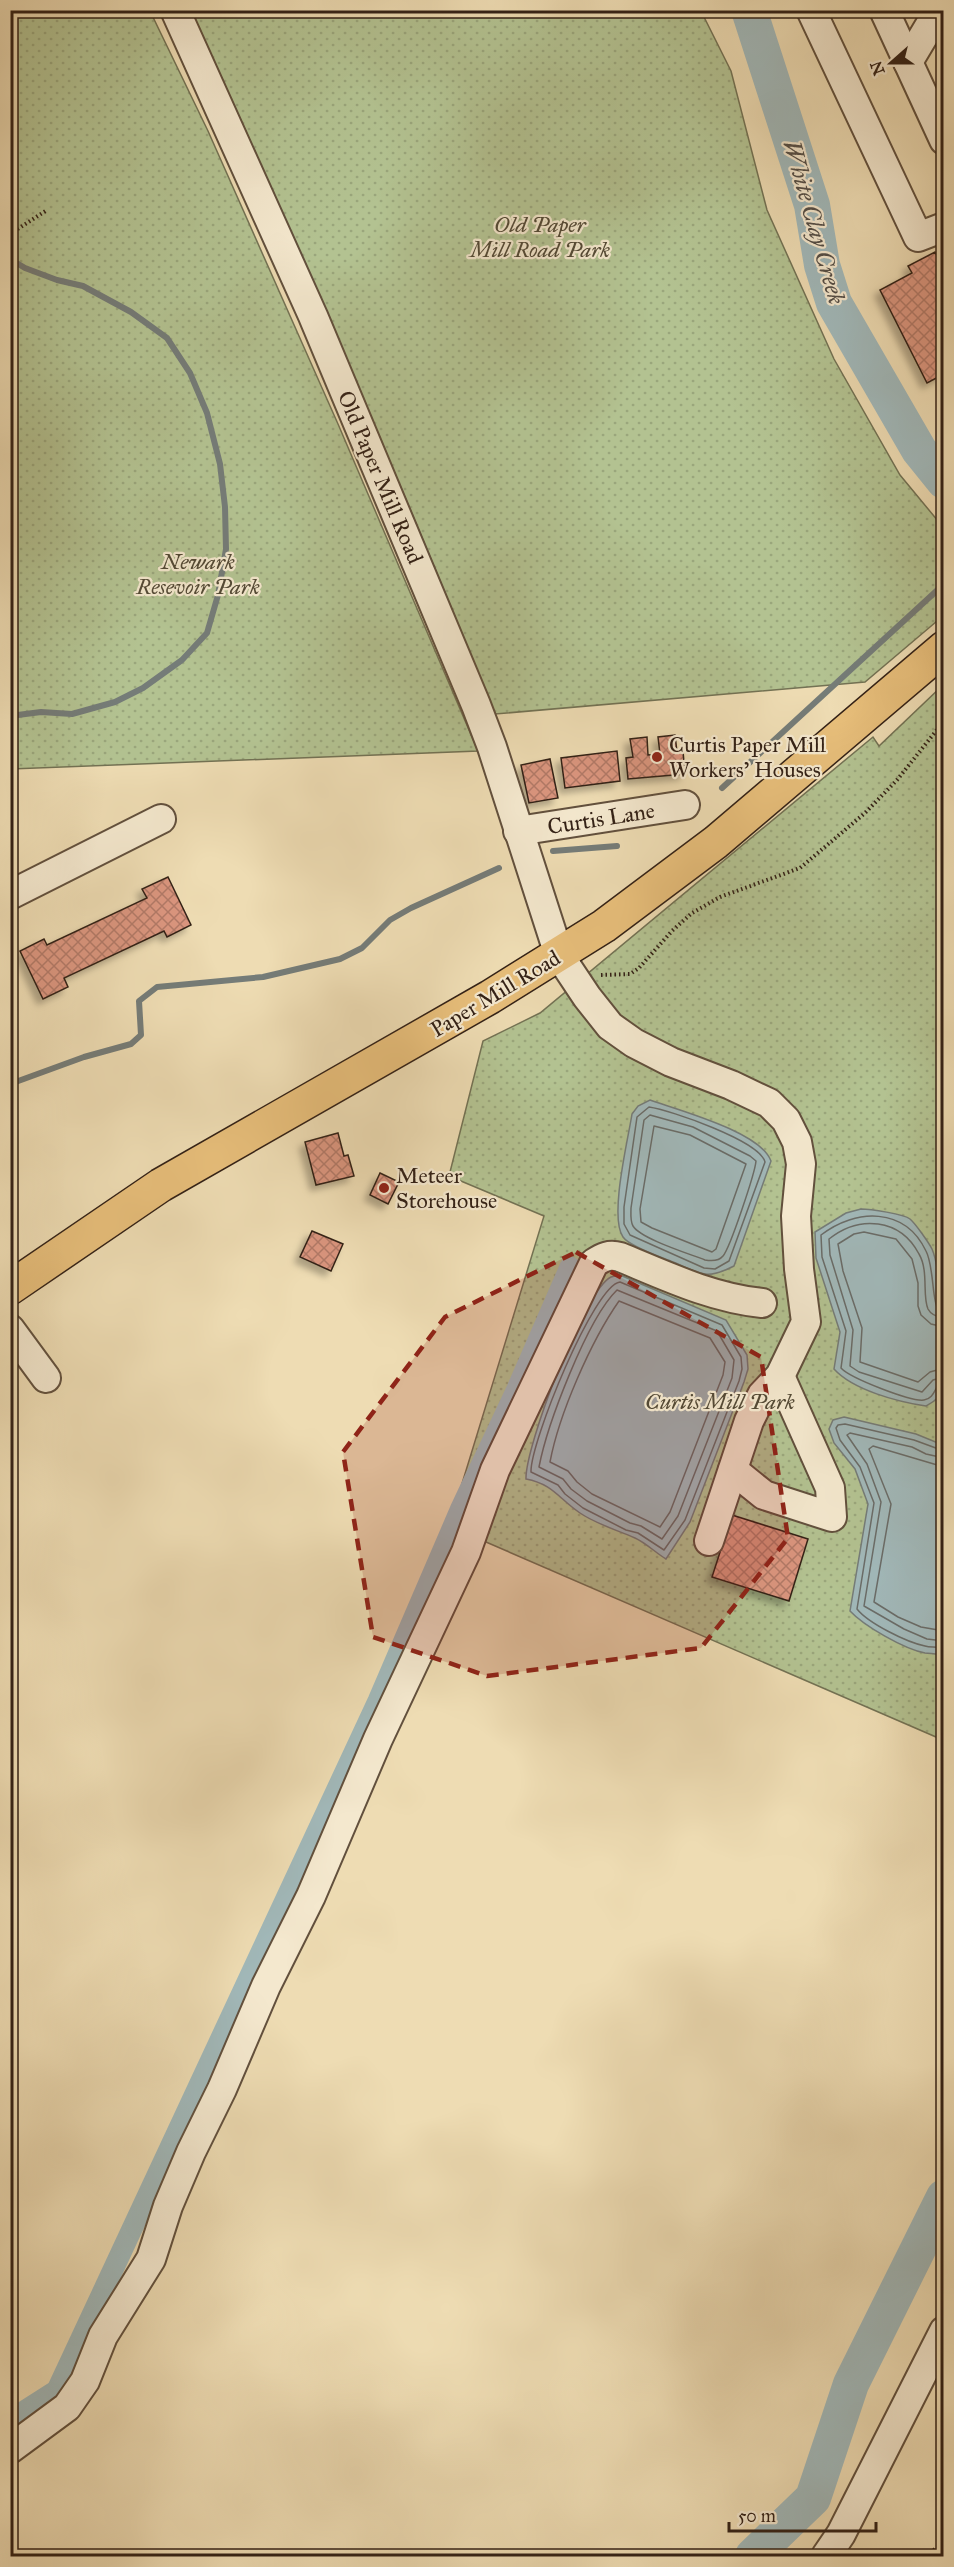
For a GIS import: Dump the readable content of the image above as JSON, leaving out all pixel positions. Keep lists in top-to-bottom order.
{
  "streets": {
    "main road": ["Paper Mill Road"],
    "street": ["Old Paper Mill Road", "Curtis Lane"]
  },
  "crossings": [
    ["Old Paper Mill Road", "Curtis Lane"],
    ["Old Paper Mill Road", "Paper Mill Road"]
  ],
  "water": ["White Clay Creek"],
  "parks": ["Old Paper Mill Road Park", "Newark Resevoir Park", "Curtis Mill Park"],
  "places": ["Curtis Paper Mill Workers' Houses", "Meteer Storehouse"],
  "scale_bar": "50 m",
  "north": "left"
}
